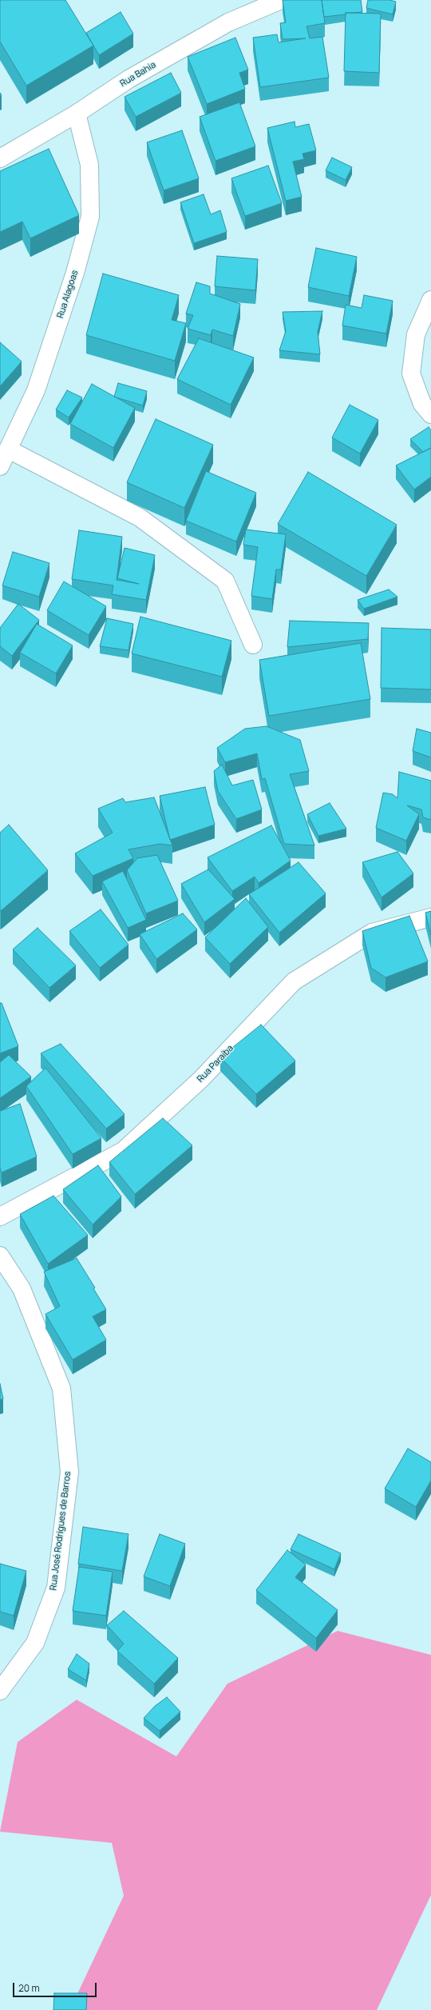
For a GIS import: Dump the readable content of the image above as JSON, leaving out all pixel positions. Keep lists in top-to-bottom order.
{
  "streets": {
    "street": [
      "Rua Bahia",
      "Rua Alagoas",
      "Rua Paraíba",
      "Rua José Rodrigues de Barros"
    ]
  },
  "crossings": [
    ["Rua Bahia", "Rua Alagoas"]
  ],
  "scale_bar": "20 m"
}
